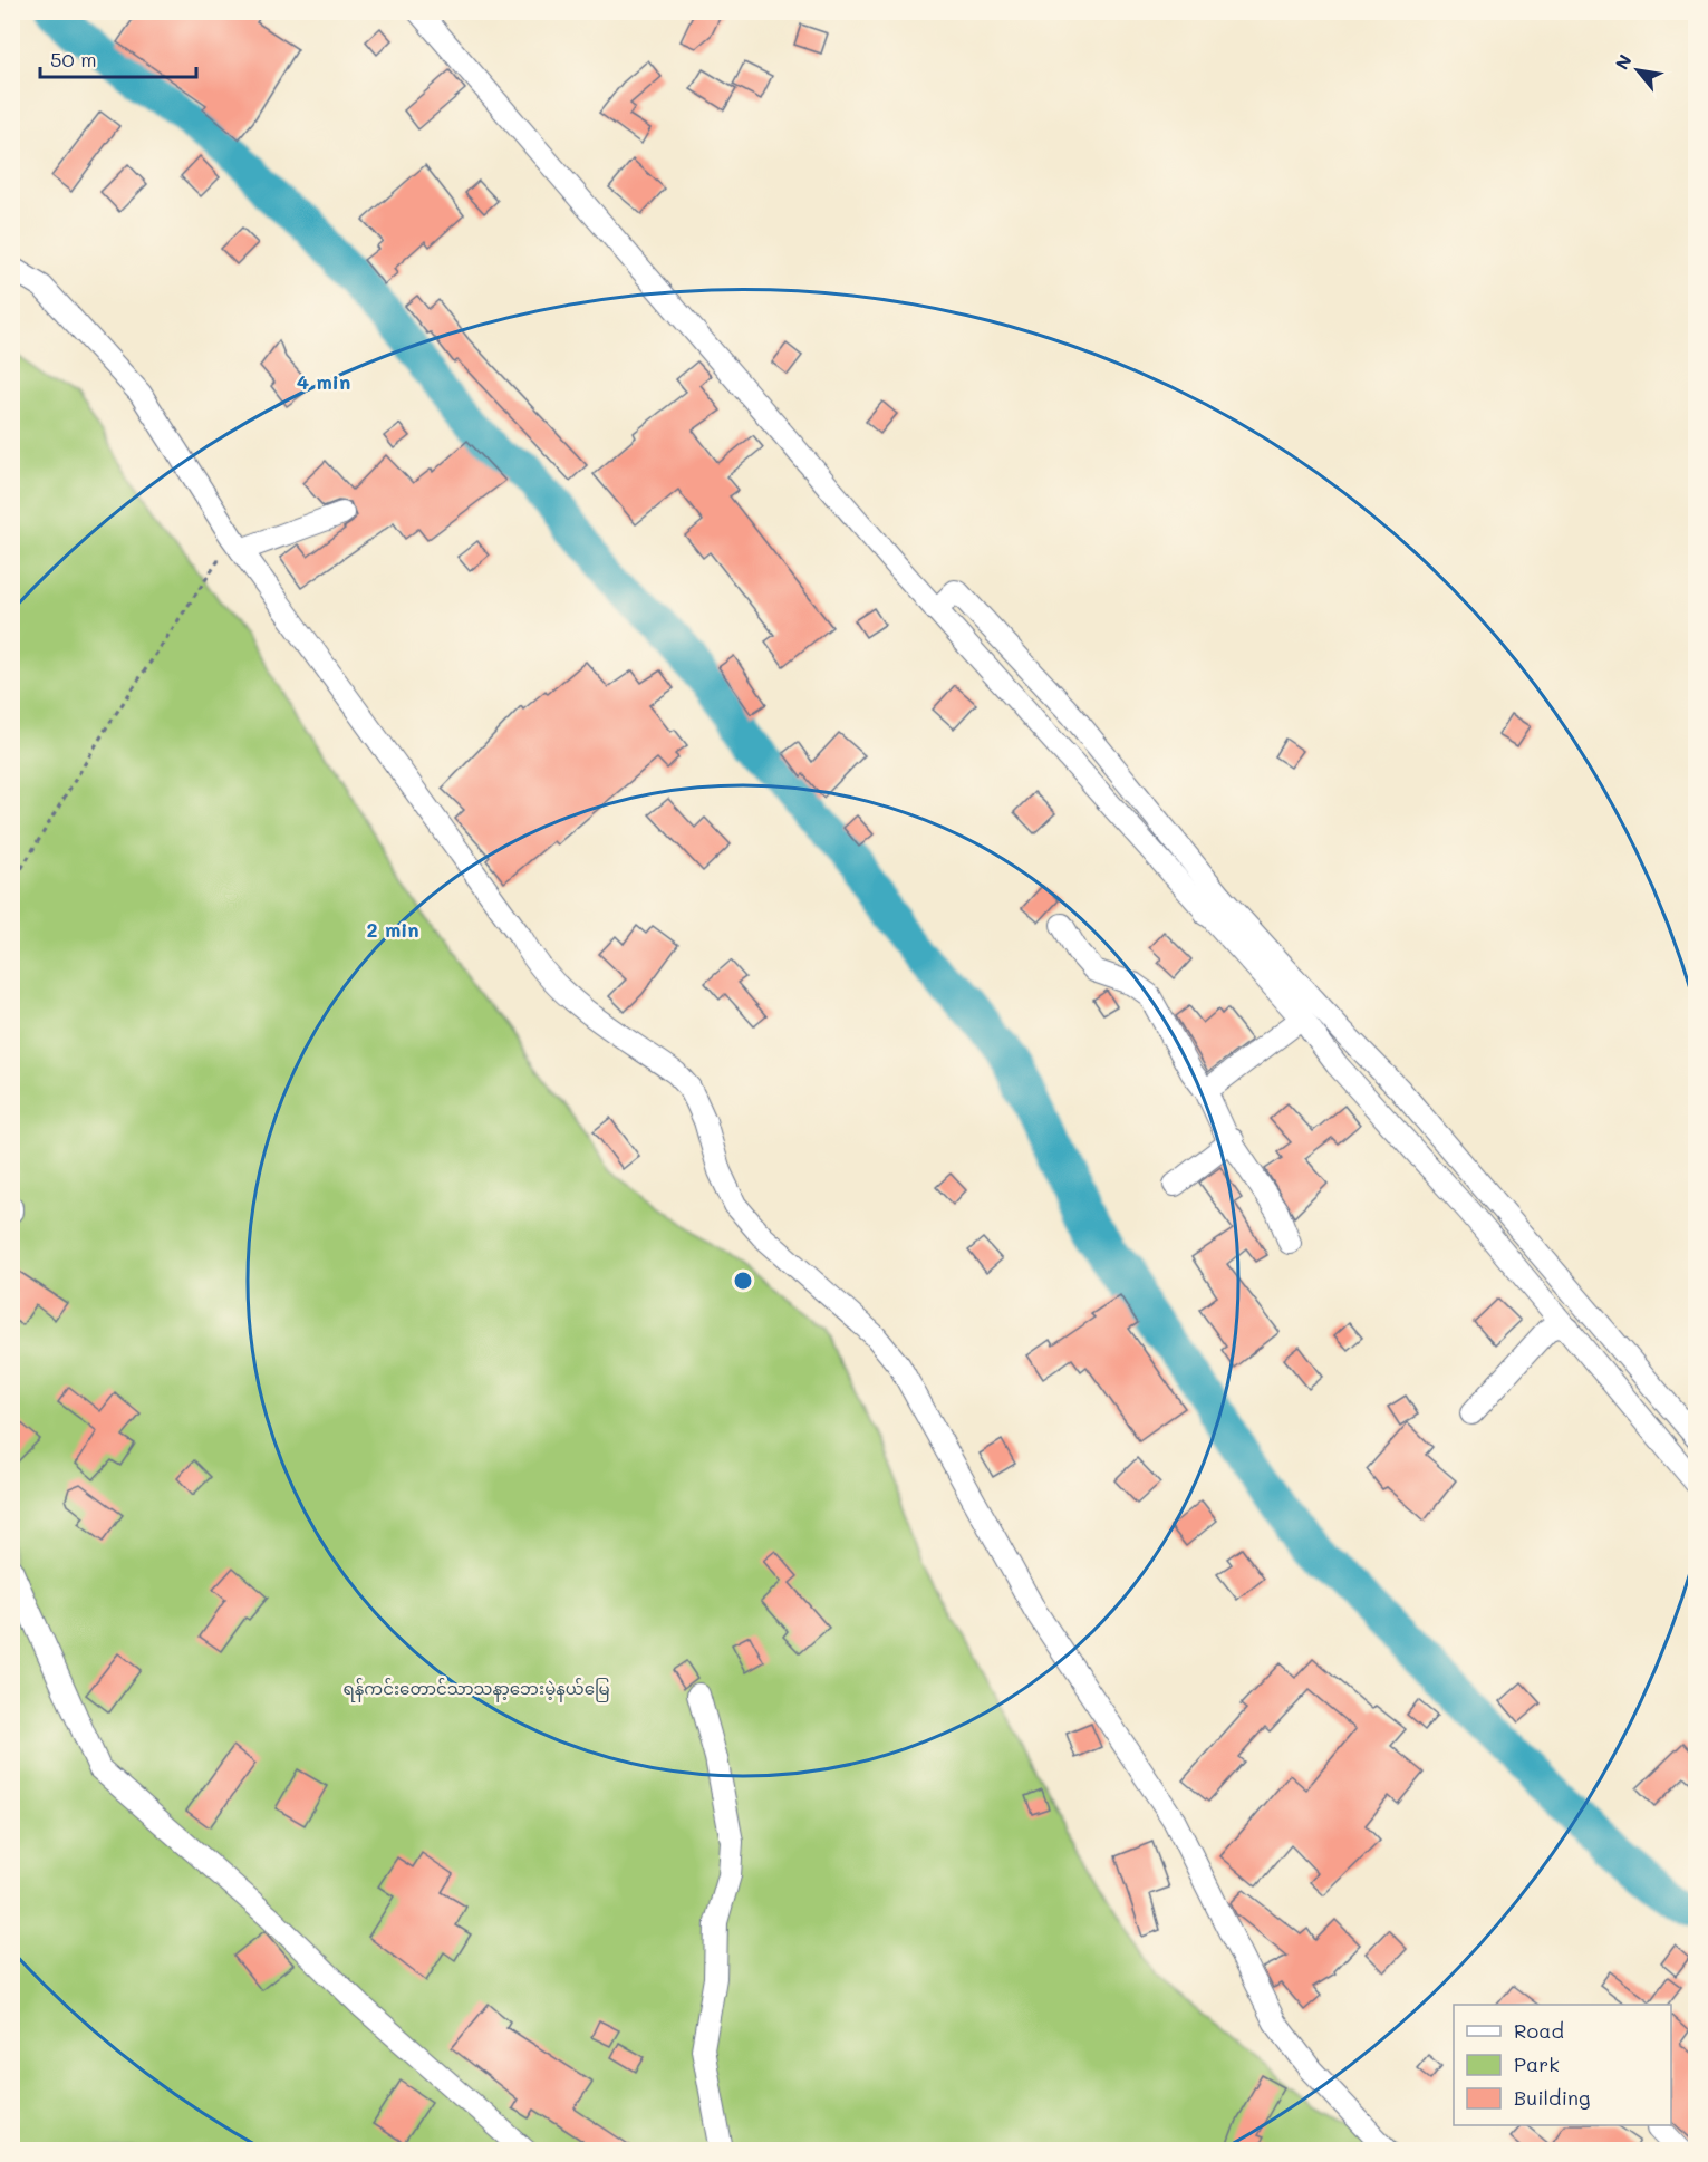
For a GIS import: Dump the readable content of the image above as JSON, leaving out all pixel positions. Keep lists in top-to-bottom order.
{
  "parks": ["ရန်ကင်းတောင်သာသနာ့ဘေးမဲ့နယ်မြေ"],
  "legend": ["Road", "Park", "Building"],
  "scale_bar": "50 m",
  "north": "top left",
  "rings": ["4 min", "2 min"]
}
